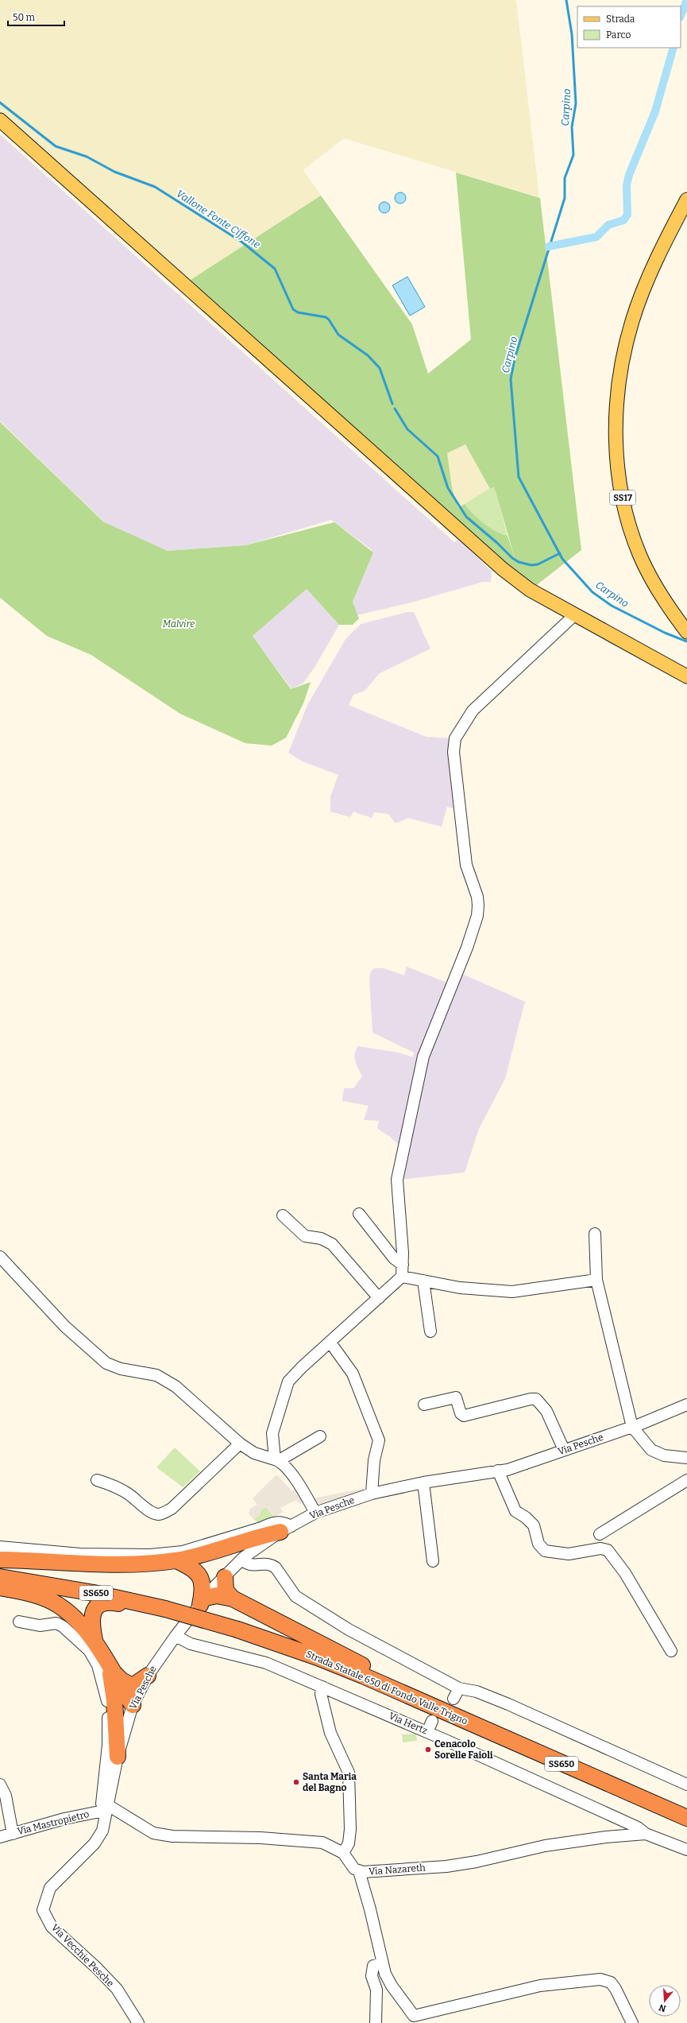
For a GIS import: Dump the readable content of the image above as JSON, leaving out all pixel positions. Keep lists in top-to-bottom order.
{
  "streets": {
    "highway": ["SS650", "Strada Statale 650 di Fondo Valle Trigno"],
    "main road": ["SS17"],
    "street": [
      "Via Pesche",
      "Via Hertz",
      "Via Mastropietro",
      "Via Nazareth",
      "Via Vecchie Pesche"
    ]
  },
  "crossings": [
    ["Via Pesche", "Via Hertz"],
    ["Via Pesche", "Via Mastropietro"],
    ["Via Pesche", "Via Nazareth"],
    ["Via Pesche", "Via Vecchie Pesche"],
    ["Via Hertz", "Via Nazareth"],
    ["Via Mastropietro", "Via Nazareth"],
    ["Via Mastropietro", "Via Vecchie Pesche"],
    ["Via Nazareth", "Via Vecchie Pesche"]
  ],
  "water": ["Carpino", "Vallone Fonte Ciffone"],
  "parks": ["Malvire"],
  "places": ["Cenacolo Sorelle Faioli", "Santa Maria del Bagno"],
  "legend": ["Strada", "Parco"],
  "scale_bar": "50 m",
  "north": "bottom"
}
